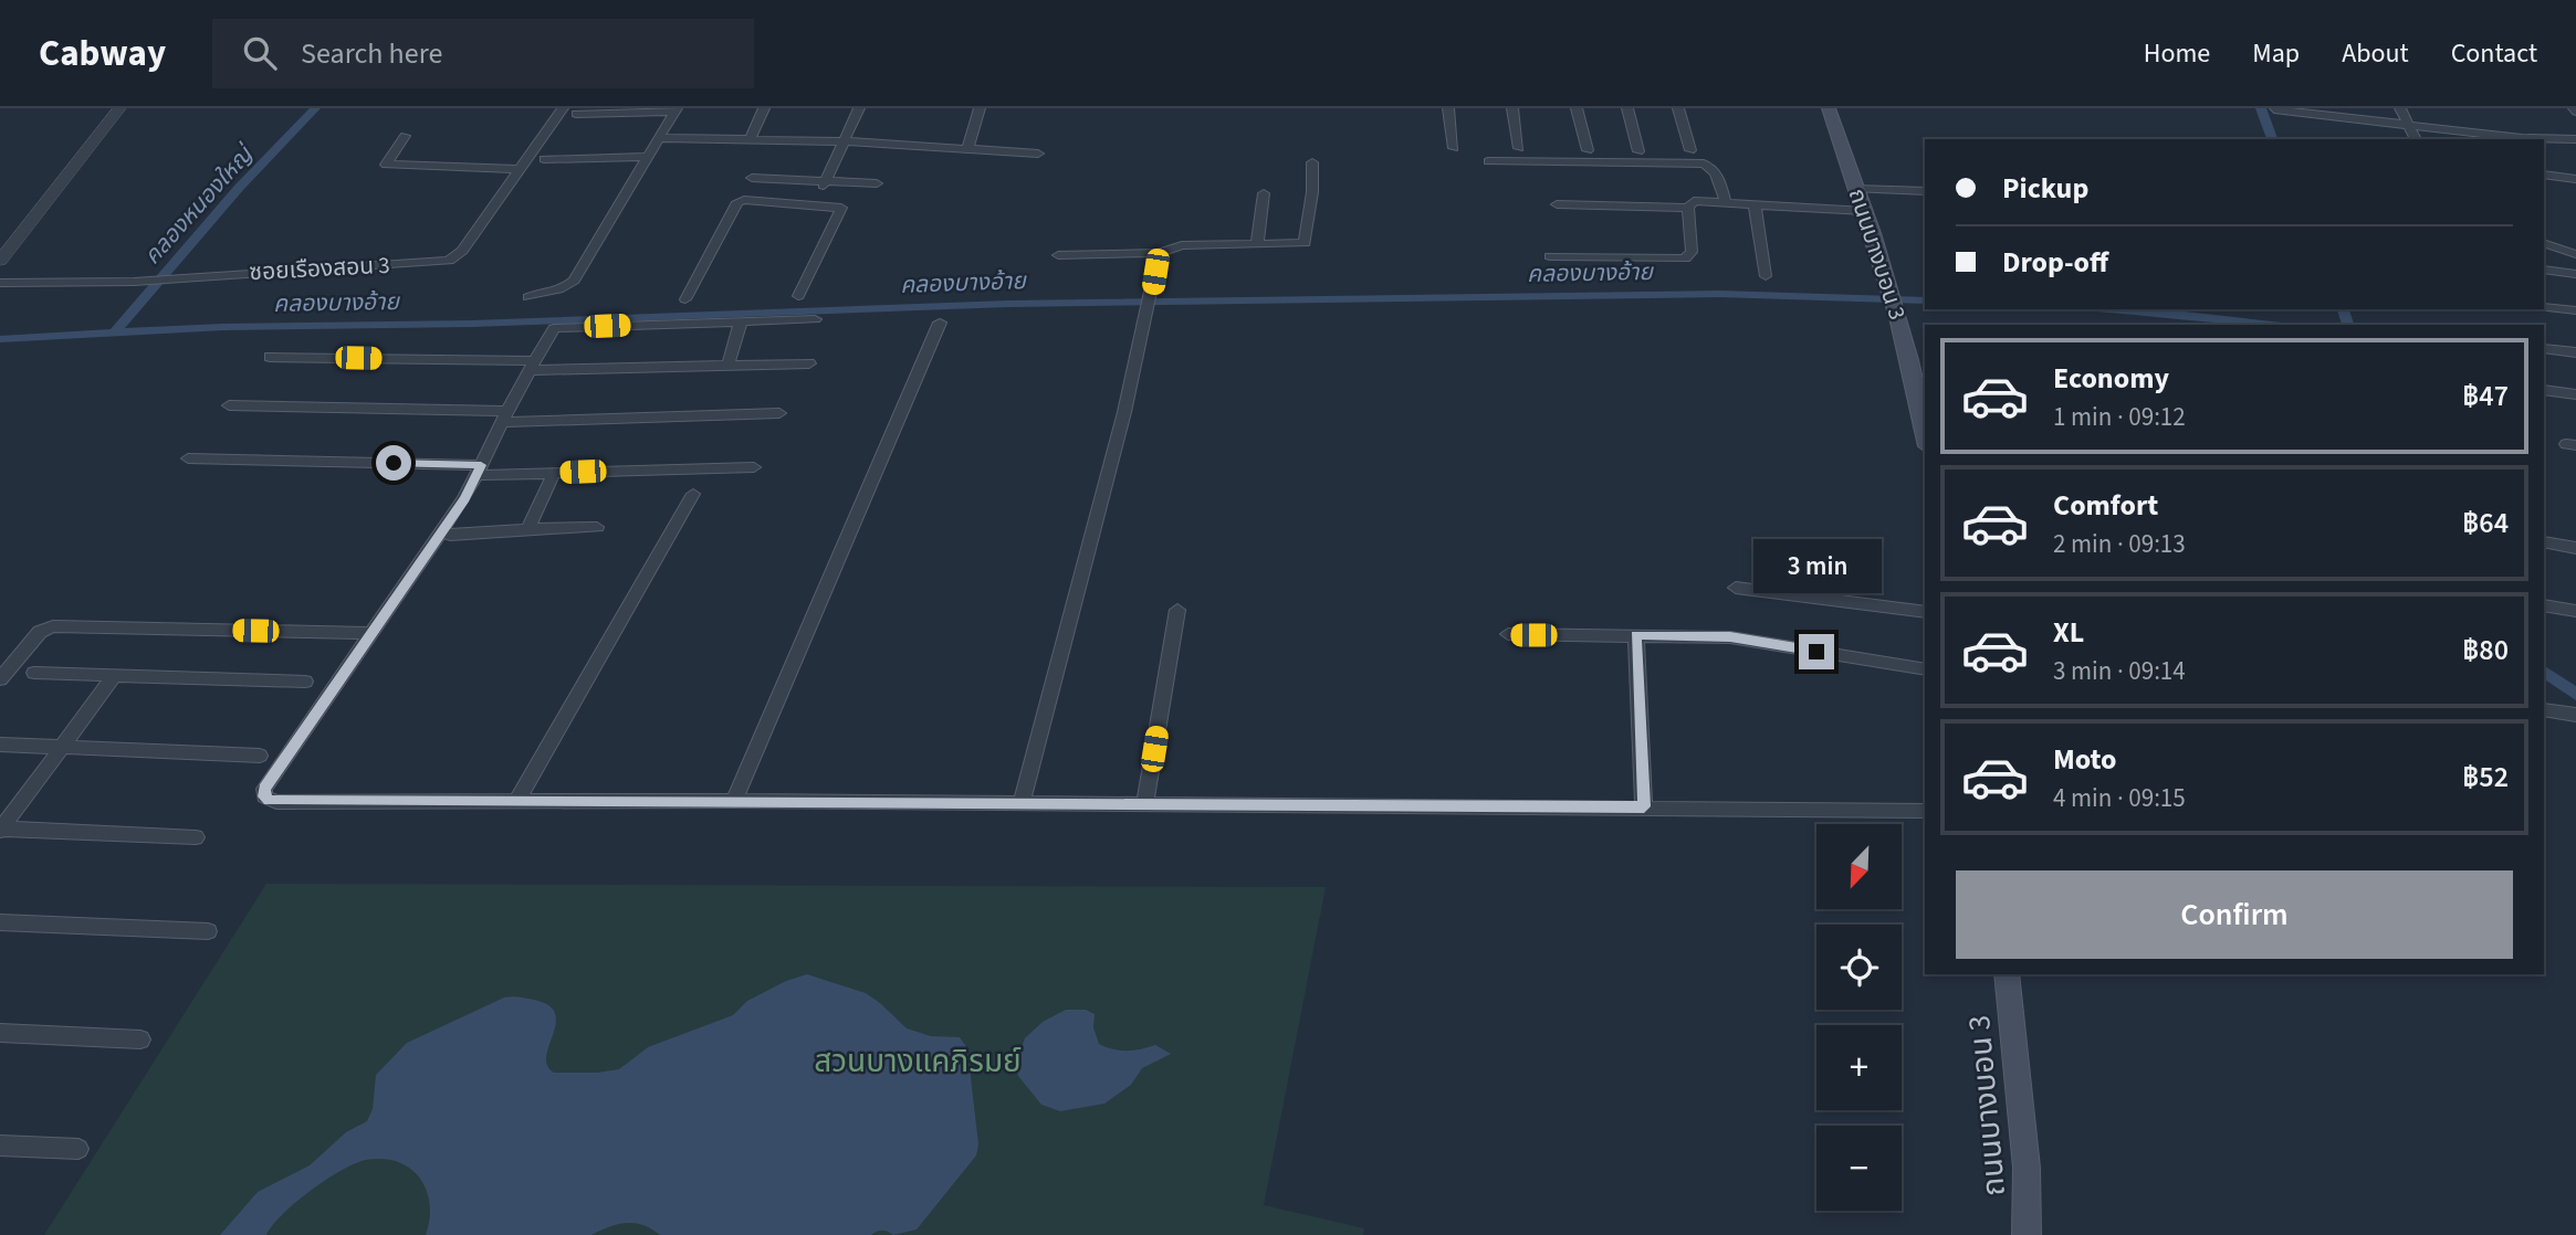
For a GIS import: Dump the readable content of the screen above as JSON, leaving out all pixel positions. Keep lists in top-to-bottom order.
{
  "streets": {
    "main road": ["ถนนบางบอน 3"],
    "street": ["ซอยเรืองสอน 3"]
  },
  "water": ["คลองหนองใหญ่", "คลองบางอ้าย"],
  "parks": ["สวนบางแคภิรมย์"],
  "north": "bottom left",
  "page": {
    "header": "Cabway",
    "search": "Search here",
    "nav": [
      "Home",
      "Map",
      "About",
      "Contact"
    ],
    "banner": ["Pickup", "Drop-off"],
    "list": [
      {
        "name": "Economy",
        "note": "1 min · 09:12",
        "value": "฿47"
      },
      {
        "name": "Comfort",
        "note": "2 min · 09:13",
        "value": "฿64"
      },
      {
        "name": "XL",
        "note": "3 min · 09:14",
        "value": "฿80"
      },
      {
        "name": "Moto",
        "note": "4 min · 09:15",
        "value": "฿52"
      }
    ],
    "bubble": "3 min",
    "map_buttons": ["+", "−"],
    "buttons": "Confirm"
  }
}
